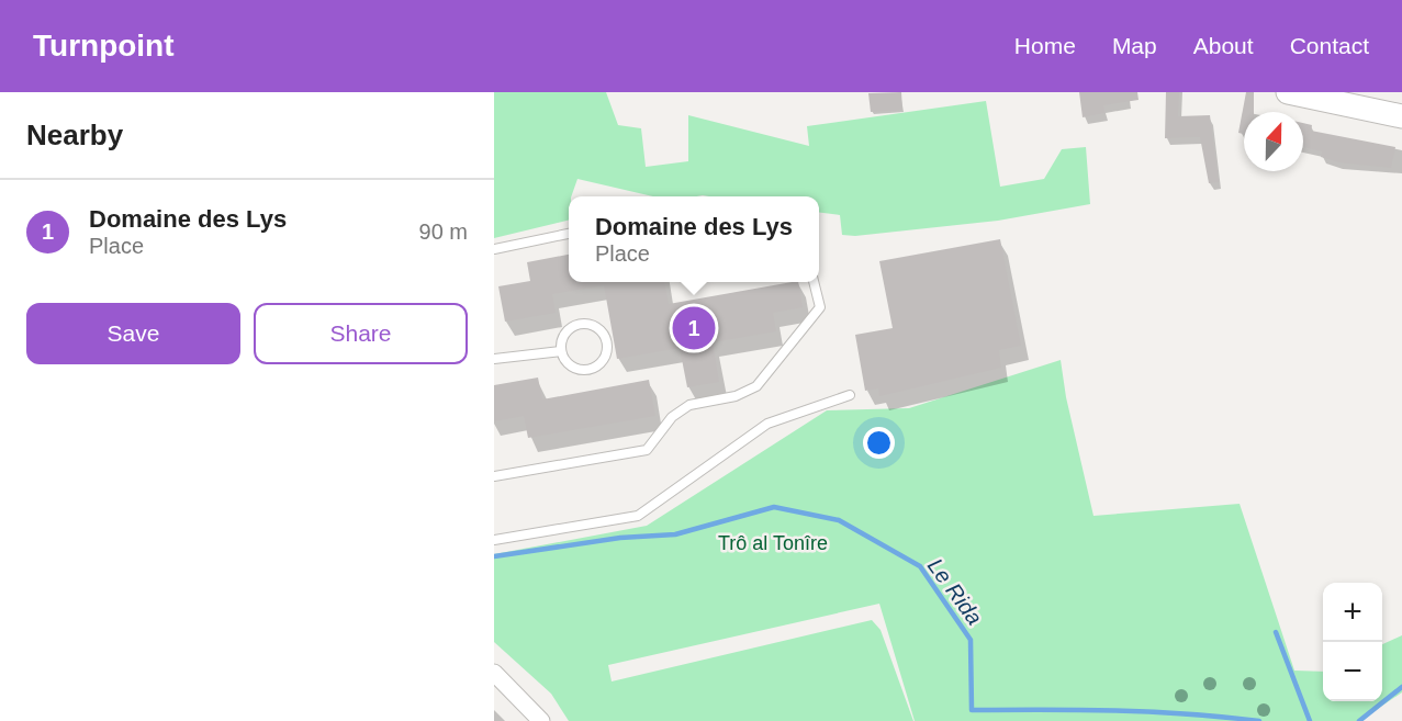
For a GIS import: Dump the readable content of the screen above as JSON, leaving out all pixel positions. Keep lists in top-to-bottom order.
{
  "water": ["Le Rida"],
  "parks": ["Trô al Tonîre"],
  "north": "top",
  "page": {
    "header": "Turnpoint",
    "nav": [
      "Home",
      "Map",
      "About",
      "Contact"
    ],
    "heading": "Nearby",
    "list": [
      {
        "mark": "1",
        "name": "Domaine des Lys",
        "note": "Place",
        "value": "90 m"
      }
    ],
    "popup": ["Domaine des Lys", "Place"],
    "buttons": ["Save", "Share"],
    "pins": "1",
    "map_buttons": ["+", "−"]
  }
}
